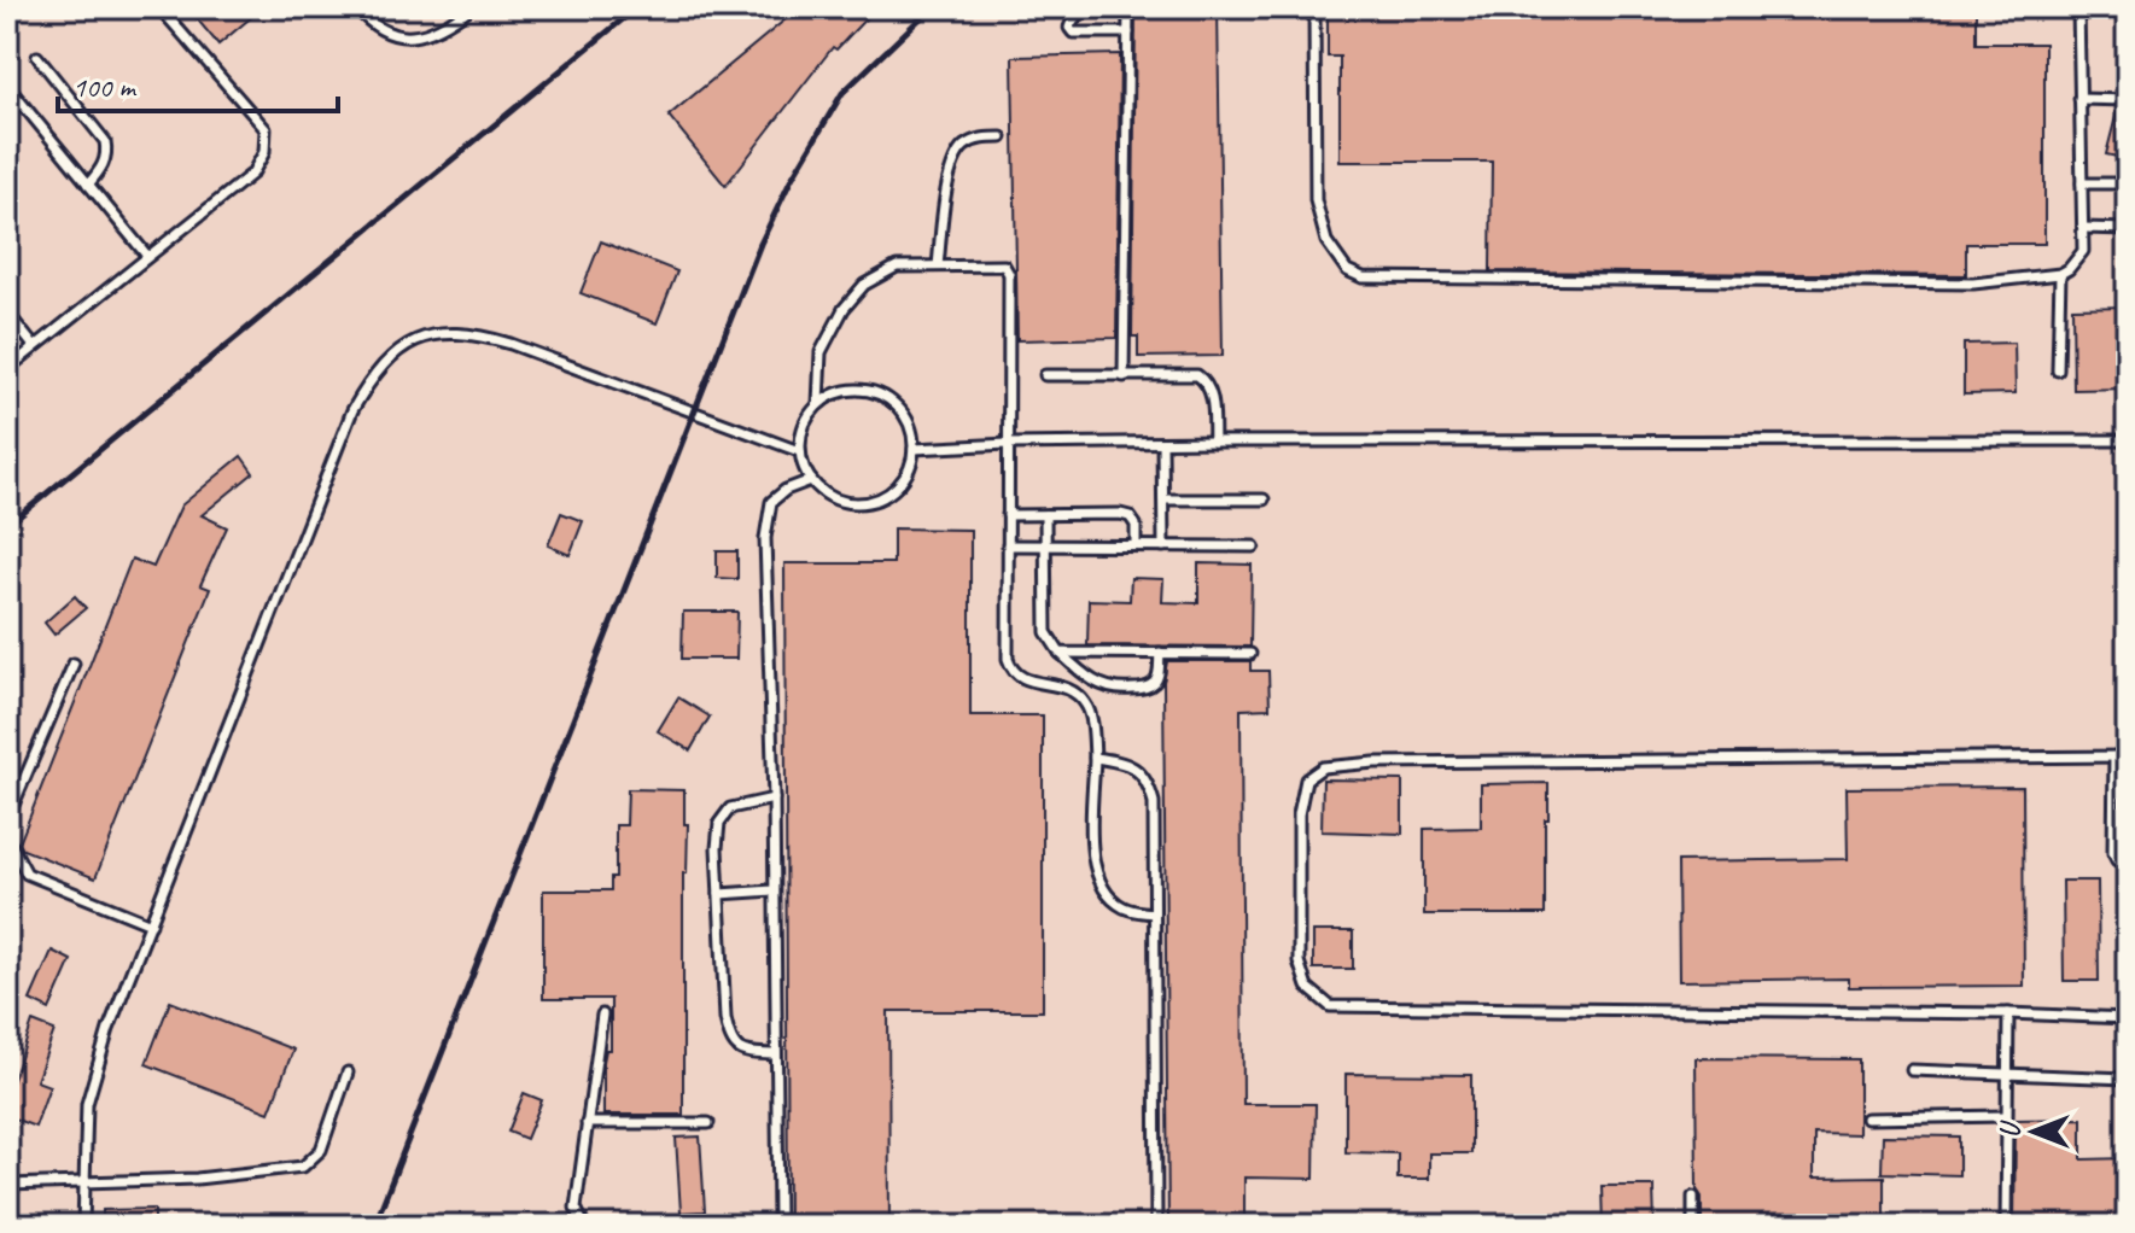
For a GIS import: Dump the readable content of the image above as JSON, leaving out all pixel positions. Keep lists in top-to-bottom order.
{
  "scale_bar": "100 m",
  "north": "left"
}
